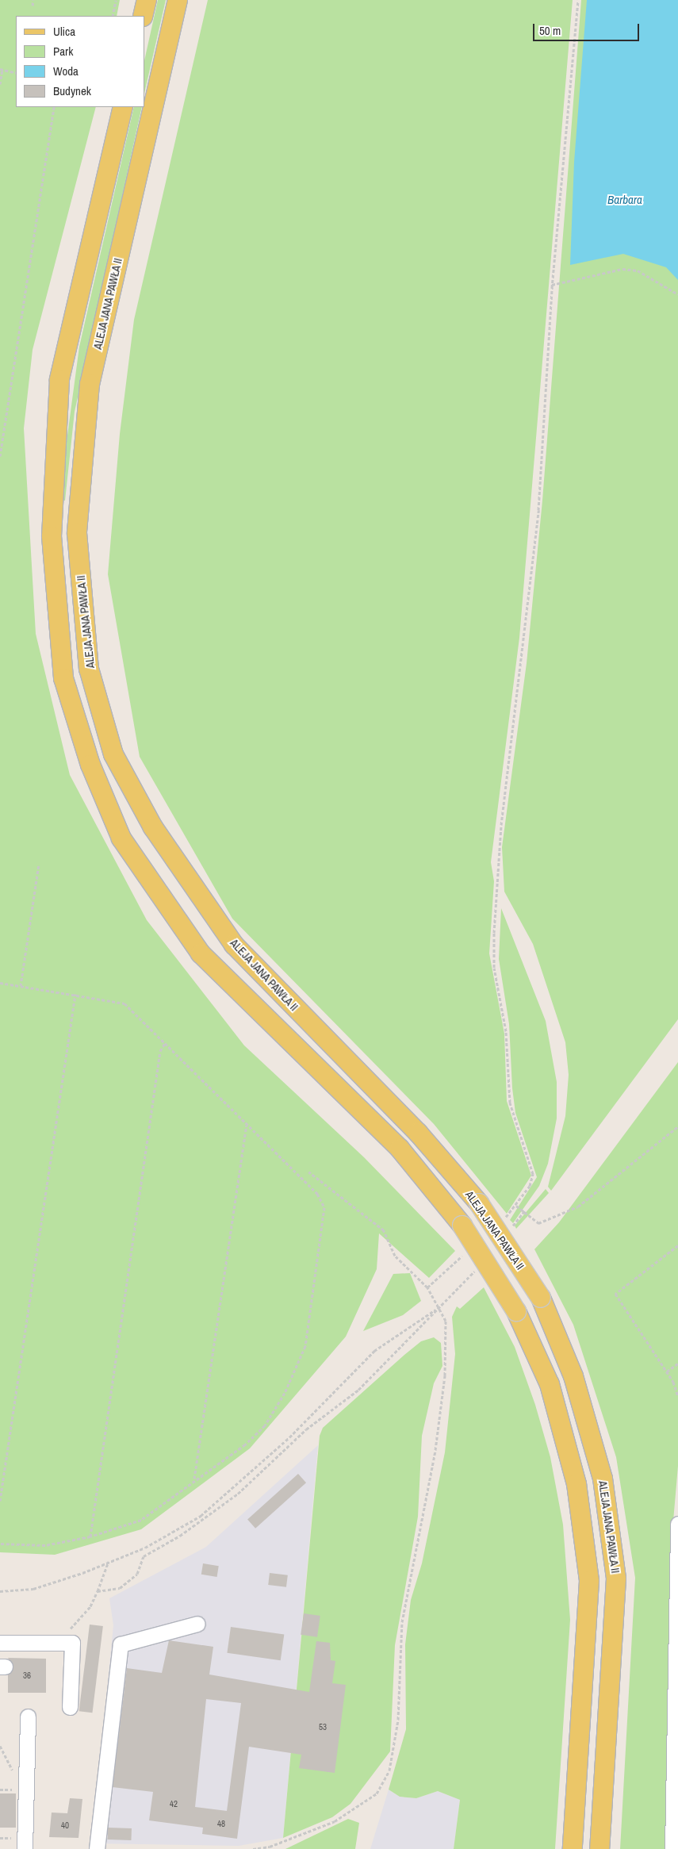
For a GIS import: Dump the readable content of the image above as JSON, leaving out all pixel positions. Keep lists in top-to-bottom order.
{
  "streets": {
    "main road": ["ALEJA JANA PAWŁA II"]
  },
  "water": ["Barbara"],
  "house_numbers": [
    "36",
    "53",
    "42",
    "48",
    "40"
  ],
  "legend": [
    "Ulica",
    "Park",
    "Woda",
    "Budynek"
  ],
  "scale_bar": "50 m"
}
